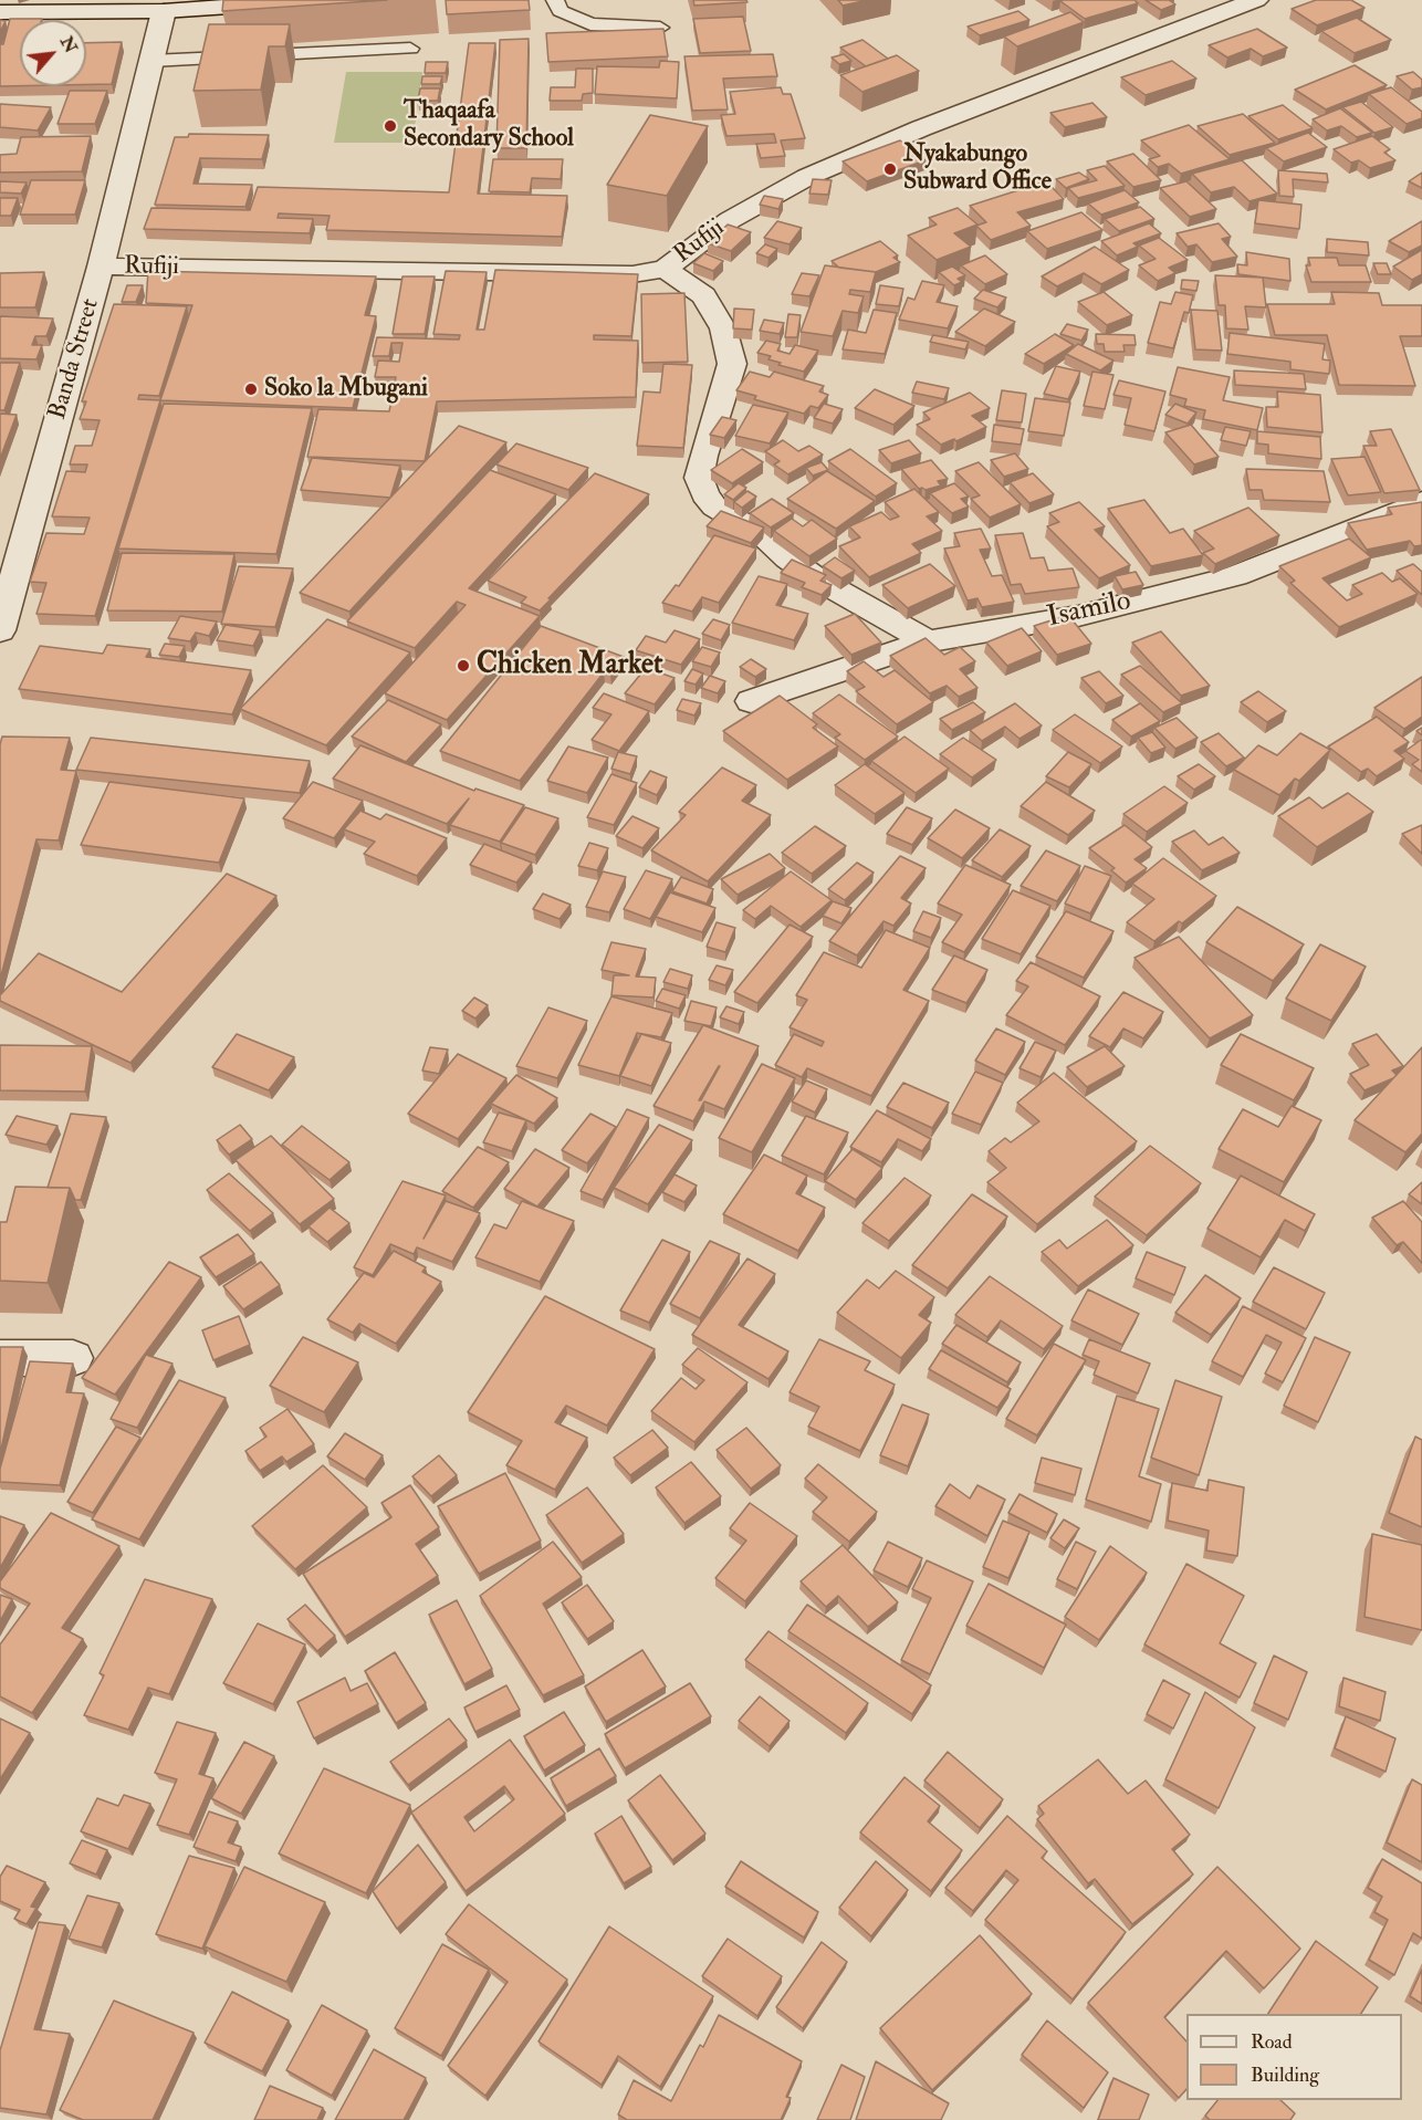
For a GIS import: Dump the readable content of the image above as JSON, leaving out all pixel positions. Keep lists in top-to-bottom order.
{
  "streets": {
    "street": ["Rufiji", "Banda Street", "Isamilo"]
  },
  "crossings": [
    ["Rufiji", "Banda Street"]
  ],
  "places": [
    "Thaqaafa Secondary School",
    "Nyakabungo Subward Office",
    "Soko la Mbugani",
    "Chicken Market"
  ],
  "legend": ["Road", "Building"],
  "north": "top right"
}
